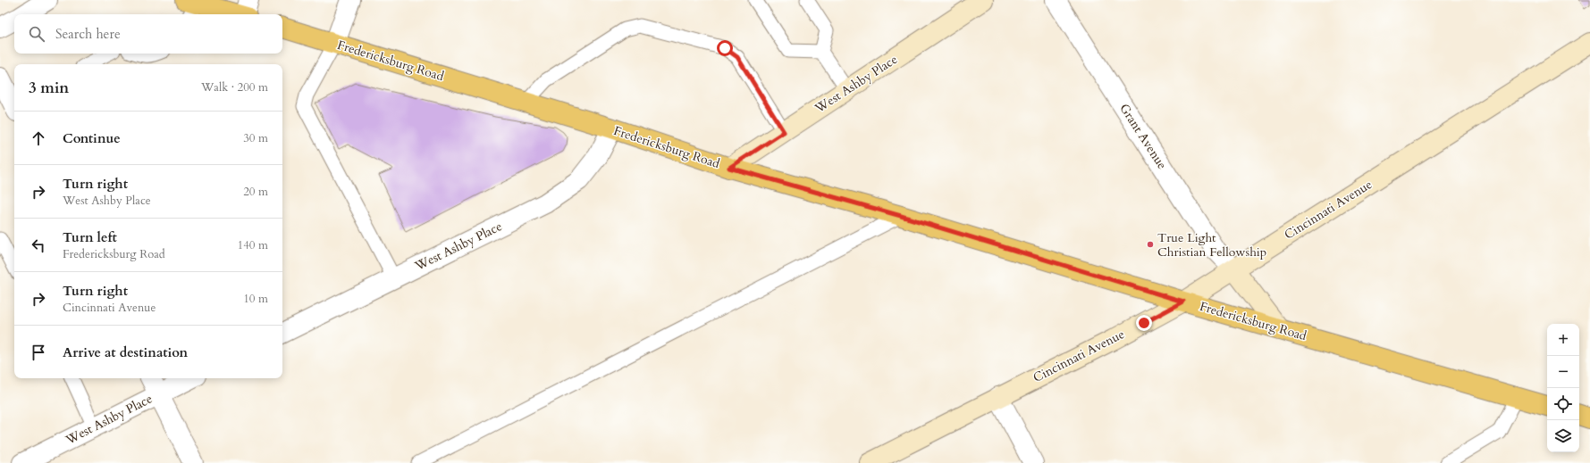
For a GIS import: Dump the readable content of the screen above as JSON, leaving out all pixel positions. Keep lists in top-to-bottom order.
{
  "streets": {
    "main road": ["Fredericksburg Road"],
    "street": ["West Ashby Place", "Grant Avenue", "Cincinnati Avenue"]
  },
  "crossings": [
    ["Fredericksburg Road", "West Ashby Place"],
    ["Fredericksburg Road", "Cincinnati Avenue"],
    ["Grant Avenue", "Cincinnati Avenue"]
  ],
  "places": ["True Light Christian Fellowship"],
  "page": {
    "search": "Search here",
    "heading": ["3 min", "Walk · 200 m"],
    "list": [
      ["Continue", "30 m"],
      ["Turn right", "West Ashby Place", "20 m"],
      ["Turn left", "Fredericksburg Road", "140 m"],
      ["Turn right", "Cincinnati Avenue", "10 m"],
      "Arrive at destination"
    ],
    "map_buttons": ["+", "−"]
  }
}
